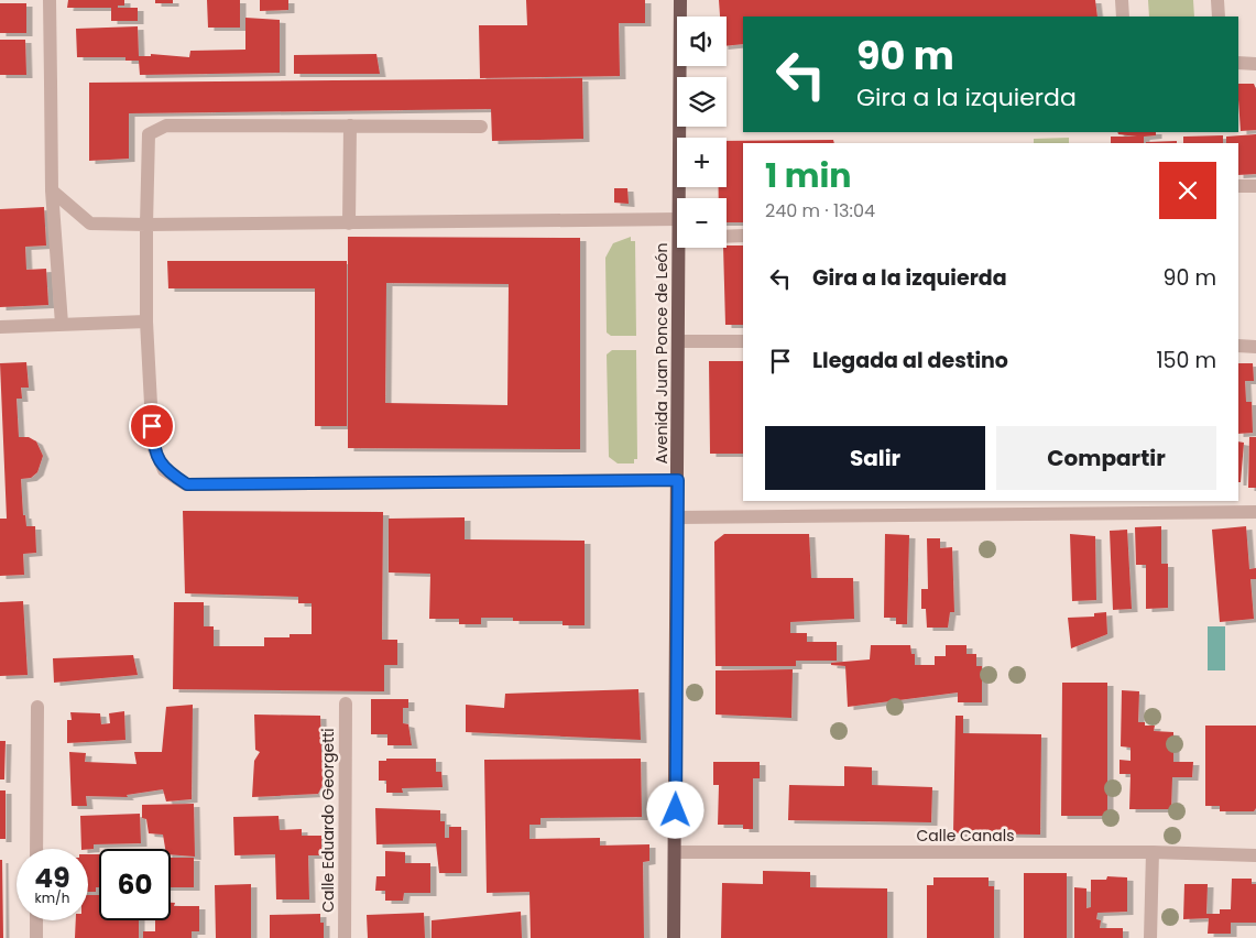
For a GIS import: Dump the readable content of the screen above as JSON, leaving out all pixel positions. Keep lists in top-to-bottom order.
{
  "streets": {
    "main road": ["Avenida Juan Ponce de León"],
    "street": ["Calle Eduardo Georgetti", "Calle Canals"]
  },
  "crossings": [
    ["Avenida Juan Ponce de León", "Calle Canals"]
  ],
  "page": {
    "map_buttons": ["+", "−"],
    "turn": ["90 m", "Gira a la izquierda"],
    "heading": ["1 min", "240 m · 13:04"],
    "list": [
      {
        "name": "Gira a la izquierda",
        "value": "90 m"
      },
      {
        "name": "Llegada al destino",
        "value": "150 m"
      }
    ],
    "buttons": ["Salir", "Compartir"],
    "speed": "49 km/h",
    "limit": "60"
  }
}
